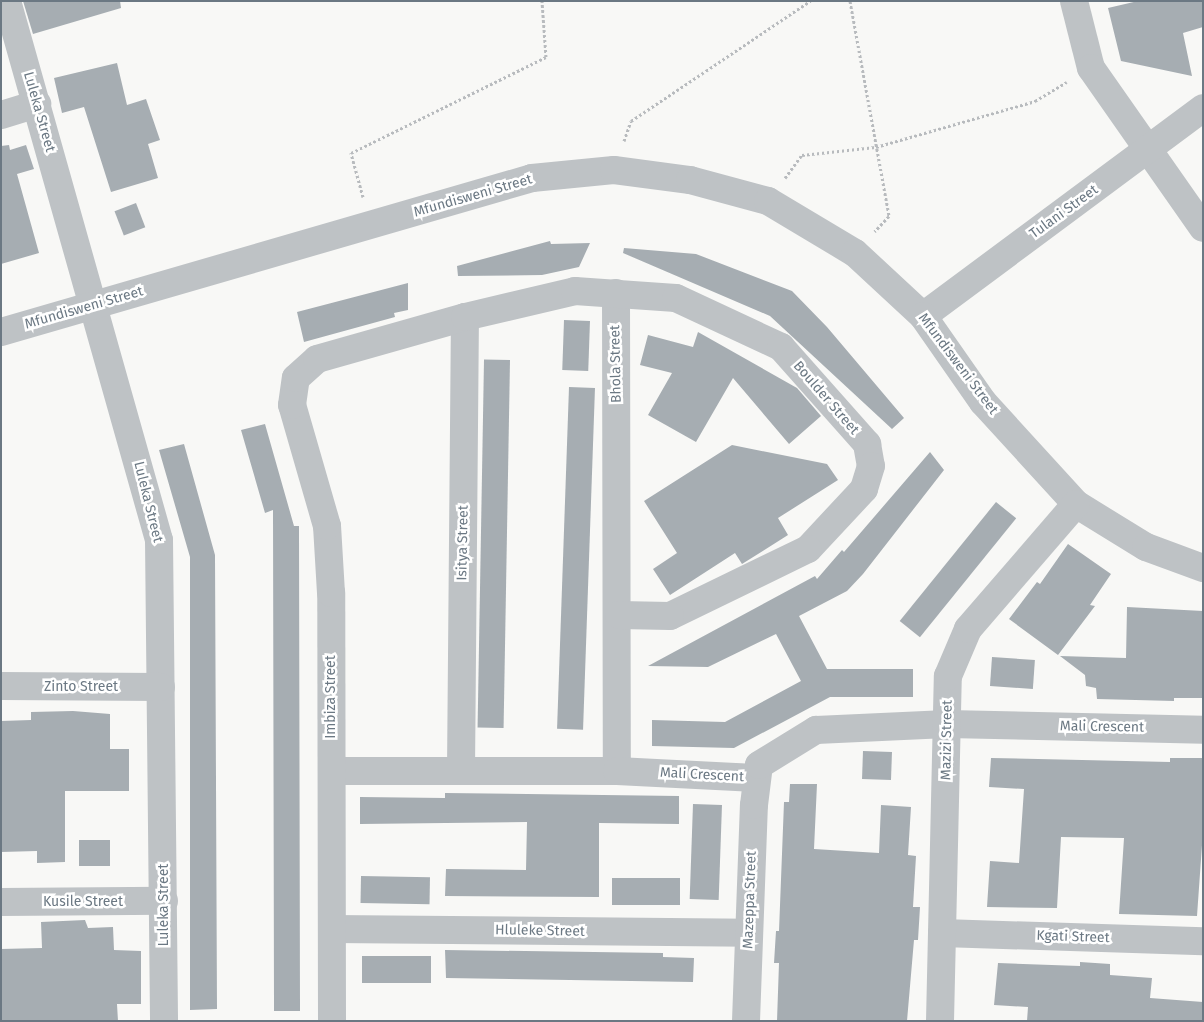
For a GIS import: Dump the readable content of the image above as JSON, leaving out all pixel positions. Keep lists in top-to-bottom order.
{
  "streets": {
    "street": [
      "Luleka Street",
      "Mfundisweni Street",
      "Tulani Street",
      "Bhola Street",
      "Boulder Street",
      "Isitya Street",
      "Zinto Street",
      "Imbiza Street",
      "Mali Crescent",
      "Mazizi Street",
      "Mazeppa Street",
      "Kusile Street",
      "Hluleke Street",
      "Kgati Street"
    ]
  },
  "crossings": [
    ["Luleka Street", "Mfundisweni Street"],
    ["Luleka Street", "Zinto Street"],
    ["Luleka Street", "Kusile Street"],
    ["Mfundisweni Street", "Tulani Street"],
    ["Mfundisweni Street", "Mazizi Street"],
    ["Bhola Street", "Boulder Street"],
    ["Bhola Street", "Mali Crescent"],
    ["Isitya Street", "Imbiza Street"],
    ["Isitya Street", "Mali Crescent"],
    ["Imbiza Street", "Mali Crescent"],
    ["Imbiza Street", "Hluleke Street"],
    ["Mali Crescent", "Mazizi Street"],
    ["Mali Crescent", "Mazeppa Street"],
    ["Mazizi Street", "Kgati Street"],
    ["Mazeppa Street", "Hluleke Street"]
  ]
}
